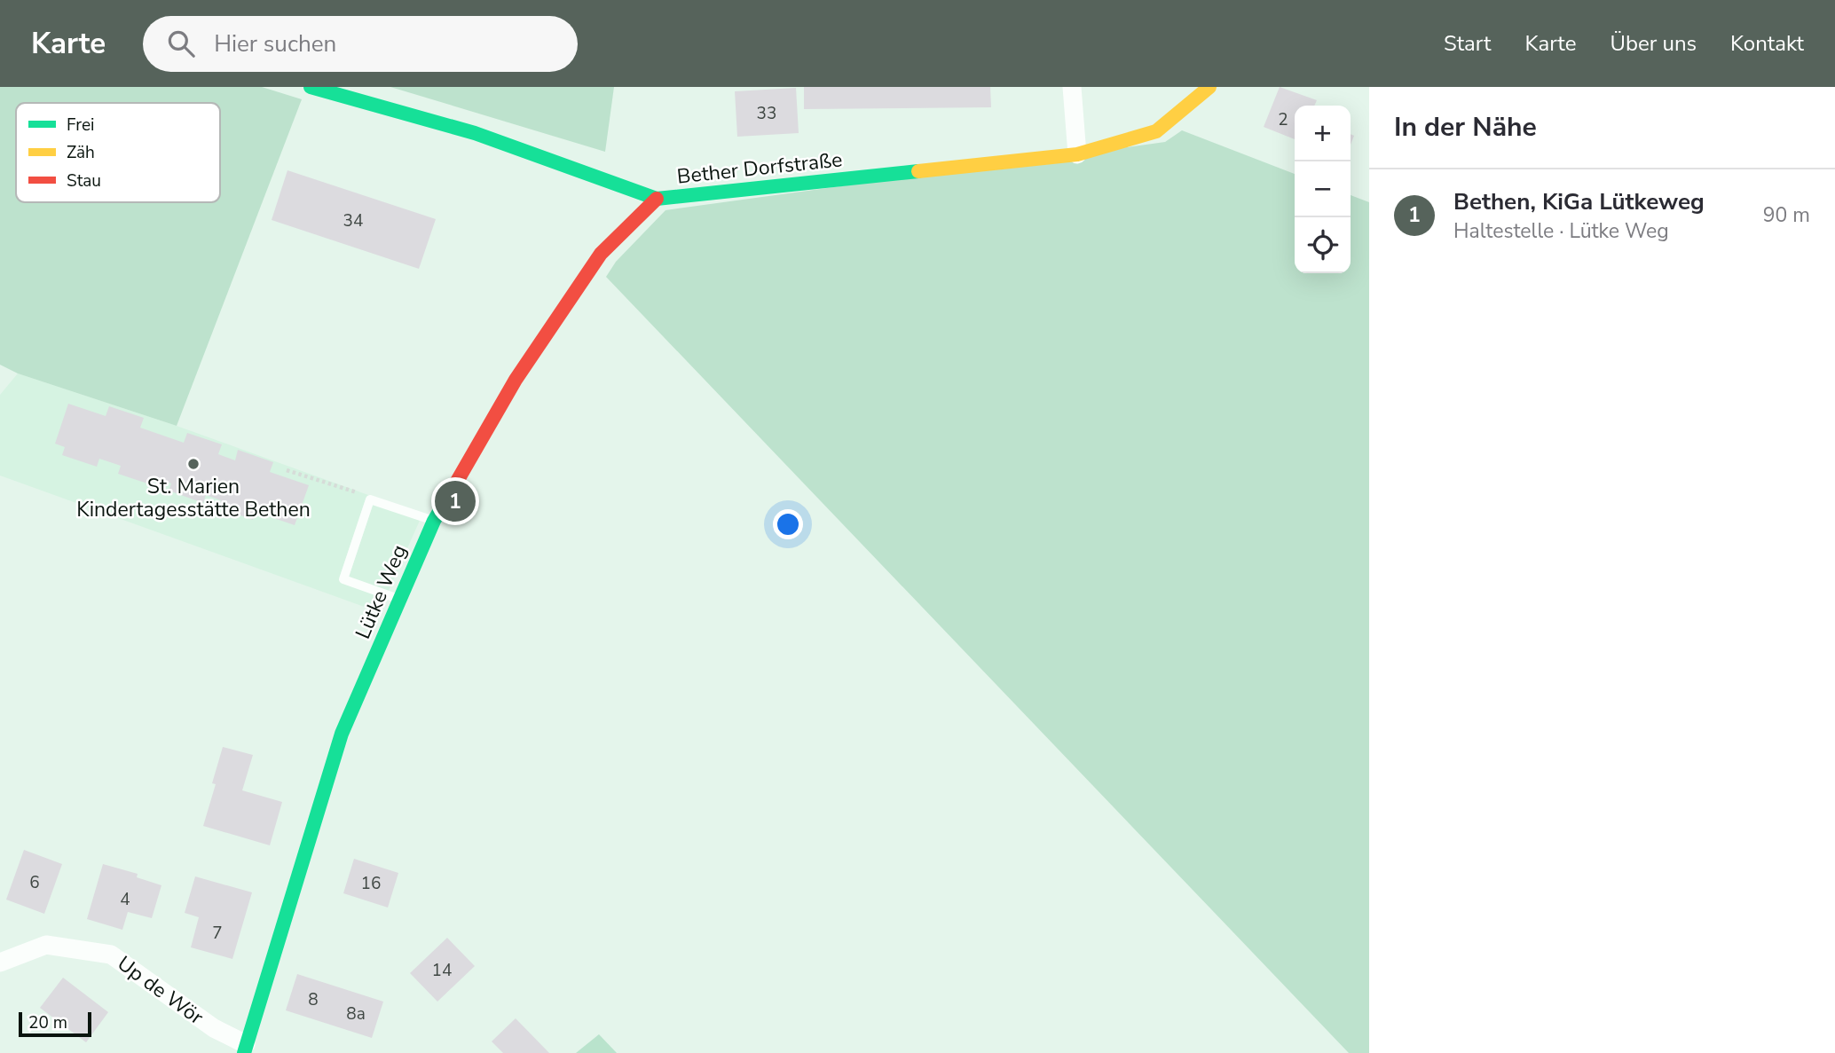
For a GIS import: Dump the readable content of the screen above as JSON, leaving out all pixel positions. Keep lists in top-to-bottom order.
{
  "streets": {
    "street": ["Bether Dorfstraße", "Lütke Weg", "Up de Wör"]
  },
  "crossings": [
    ["Bether Dorfstraße", "Lütke Weg"],
    ["Lütke Weg", "Up de Wör"]
  ],
  "places": ["St. Marien Kindertagesstätte Bethen"],
  "house_numbers": [
    "33",
    "2",
    "34",
    "6",
    "16",
    "4",
    "7",
    "14",
    "8",
    "8a"
  ],
  "legend": ["Frei", "Zäh", "Stau"],
  "scale_bar": "20 m",
  "page": {
    "header": "Karte",
    "search": "Hier suchen",
    "nav": [
      "Start",
      "Karte",
      "Über uns",
      "Kontakt"
    ],
    "heading": "In der Nähe",
    "map_buttons": ["+", "−"],
    "list": [
      {
        "mark": "1",
        "name": "Bethen, KiGa Lütkeweg",
        "note": "Haltestelle · Lütke Weg",
        "value": "90 m"
      }
    ],
    "pins": "1",
    "scale": "20 m"
  }
}
